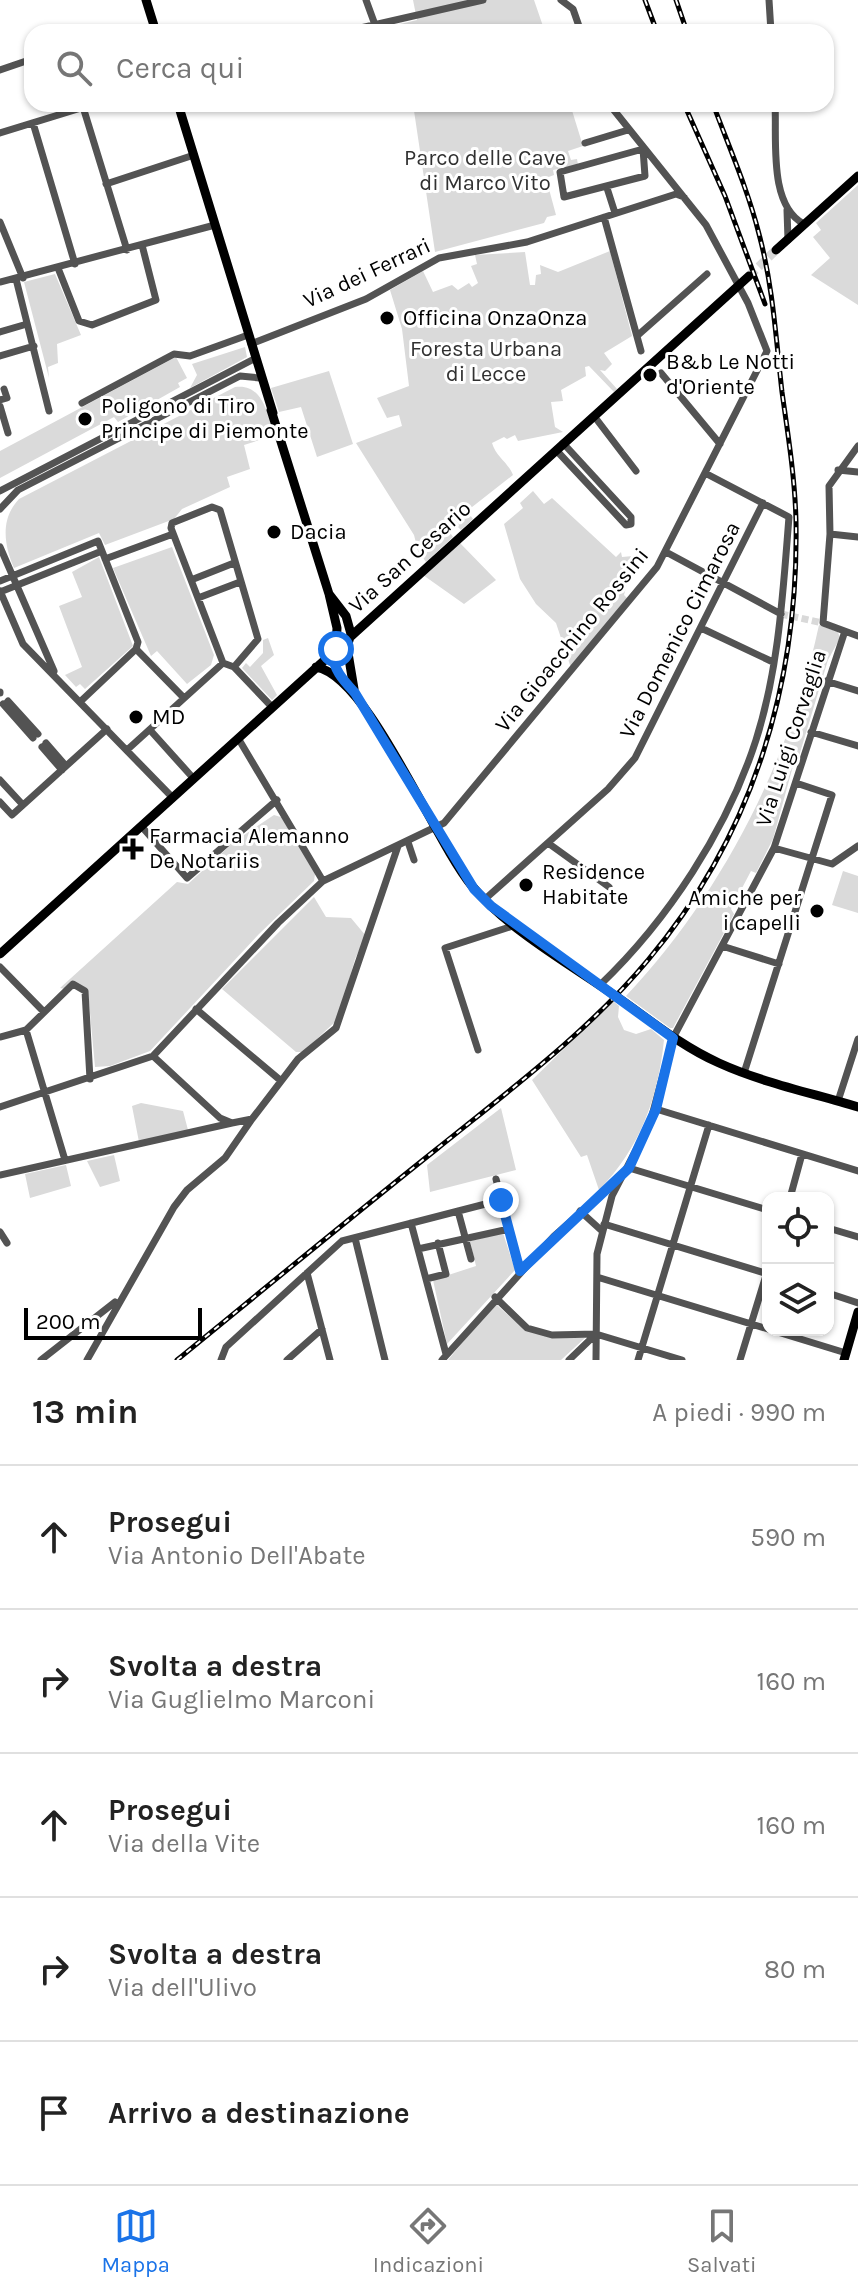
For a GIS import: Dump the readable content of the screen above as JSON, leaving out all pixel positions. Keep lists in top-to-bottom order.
{
  "streets": {
    "main road": ["Via San Cesario"],
    "street": [
      "Via dei Ferrari",
      "Via Domenico Cimarosa",
      "Via Gioacchino Rossini",
      "Via Luigi Corvaglia"
    ]
  },
  "crossings": [
    ["Via dei Ferrari", "Via Gioacchino Rossini"],
    ["Via San Cesario", "Via Gioacchino Rossini"]
  ],
  "parks": ["Parco delle Cave di Marco Vito", "Foresta Urbana di Lecce"],
  "places": {
    "other": [
      "Officina OnzaOnza",
      "B&b Le Notti d'Oriente",
      "Poligono di Tiro Principe di Piemonte",
      "Dacia",
      "MD",
      "Residence Habitate",
      "Amiche per i capelli"
    ],
    "health": ["Farmacia Alemanno De Notariis"]
  },
  "scale_bar": "200 m",
  "page": {
    "search": "Cerca qui",
    "scale": "200 m",
    "heading": ["13 min", "A piedi · 990 m"],
    "list": [
      ["Prosegui", "Via Antonio Dell'Abate", "590 m"],
      ["Svolta a destra", "Via Guglielmo Marconi", "160 m"],
      ["Prosegui", "Via della Vite", "160 m"],
      ["Svolta a destra", "Via dell'Ulivo", "80 m"],
      "Arrivo a destinazione"
    ],
    "nav": ["Mappa", "Indicazioni", "Salvati"]
  }
}
